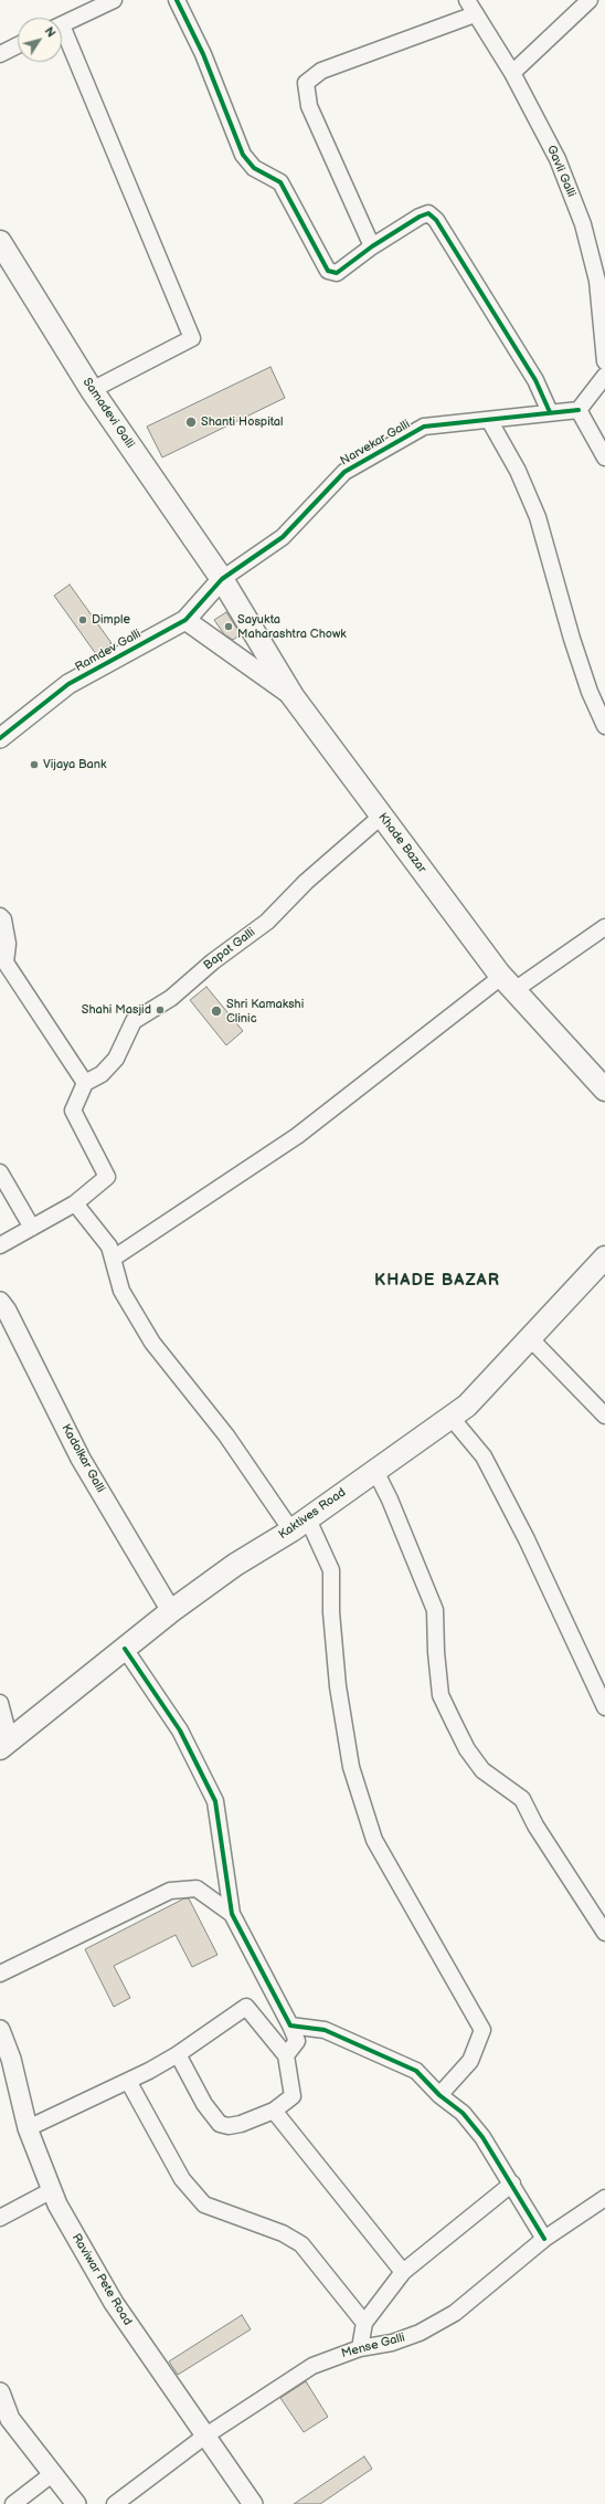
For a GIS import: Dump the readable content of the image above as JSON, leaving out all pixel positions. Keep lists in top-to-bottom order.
{
  "streets": {
    "main road": ["Samadevi Galli", "Khade Bazar", "Kaktives Road"],
    "street": [
      "Gavli Galli",
      "Narvekar Galli",
      "Ramdev Galli",
      "Bapat Galli",
      "Kadolkar Galli",
      "Raviwar Pete Road",
      "Mense Galli"
    ]
  },
  "crossings": [
    ["Samadevi Galli", "Narvekar Galli"],
    ["Samadevi Galli", "Ramdev Galli"],
    ["Samadevi Galli", "Khade Bazar"],
    ["Narvekar Galli", "Ramdev Galli"],
    ["Narvekar Galli", "Khade Bazar"],
    ["Ramdev Galli", "Khade Bazar"],
    ["Khade Bazar", "Bapat Galli"],
    ["Kadolkar Galli", "Kaktives Road"],
    ["Raviwar Pete Road", "Mense Galli"]
  ],
  "districts": ["KHADE BAZAR"],
  "places": [
    "Shanti Hospital",
    "Dimple",
    "Sayukta Maharashtra Chowk",
    "Vijaya Bank",
    "Shahi Masjid",
    "Shri Kamakshi Clinic"
  ],
  "north": "top right"
}
